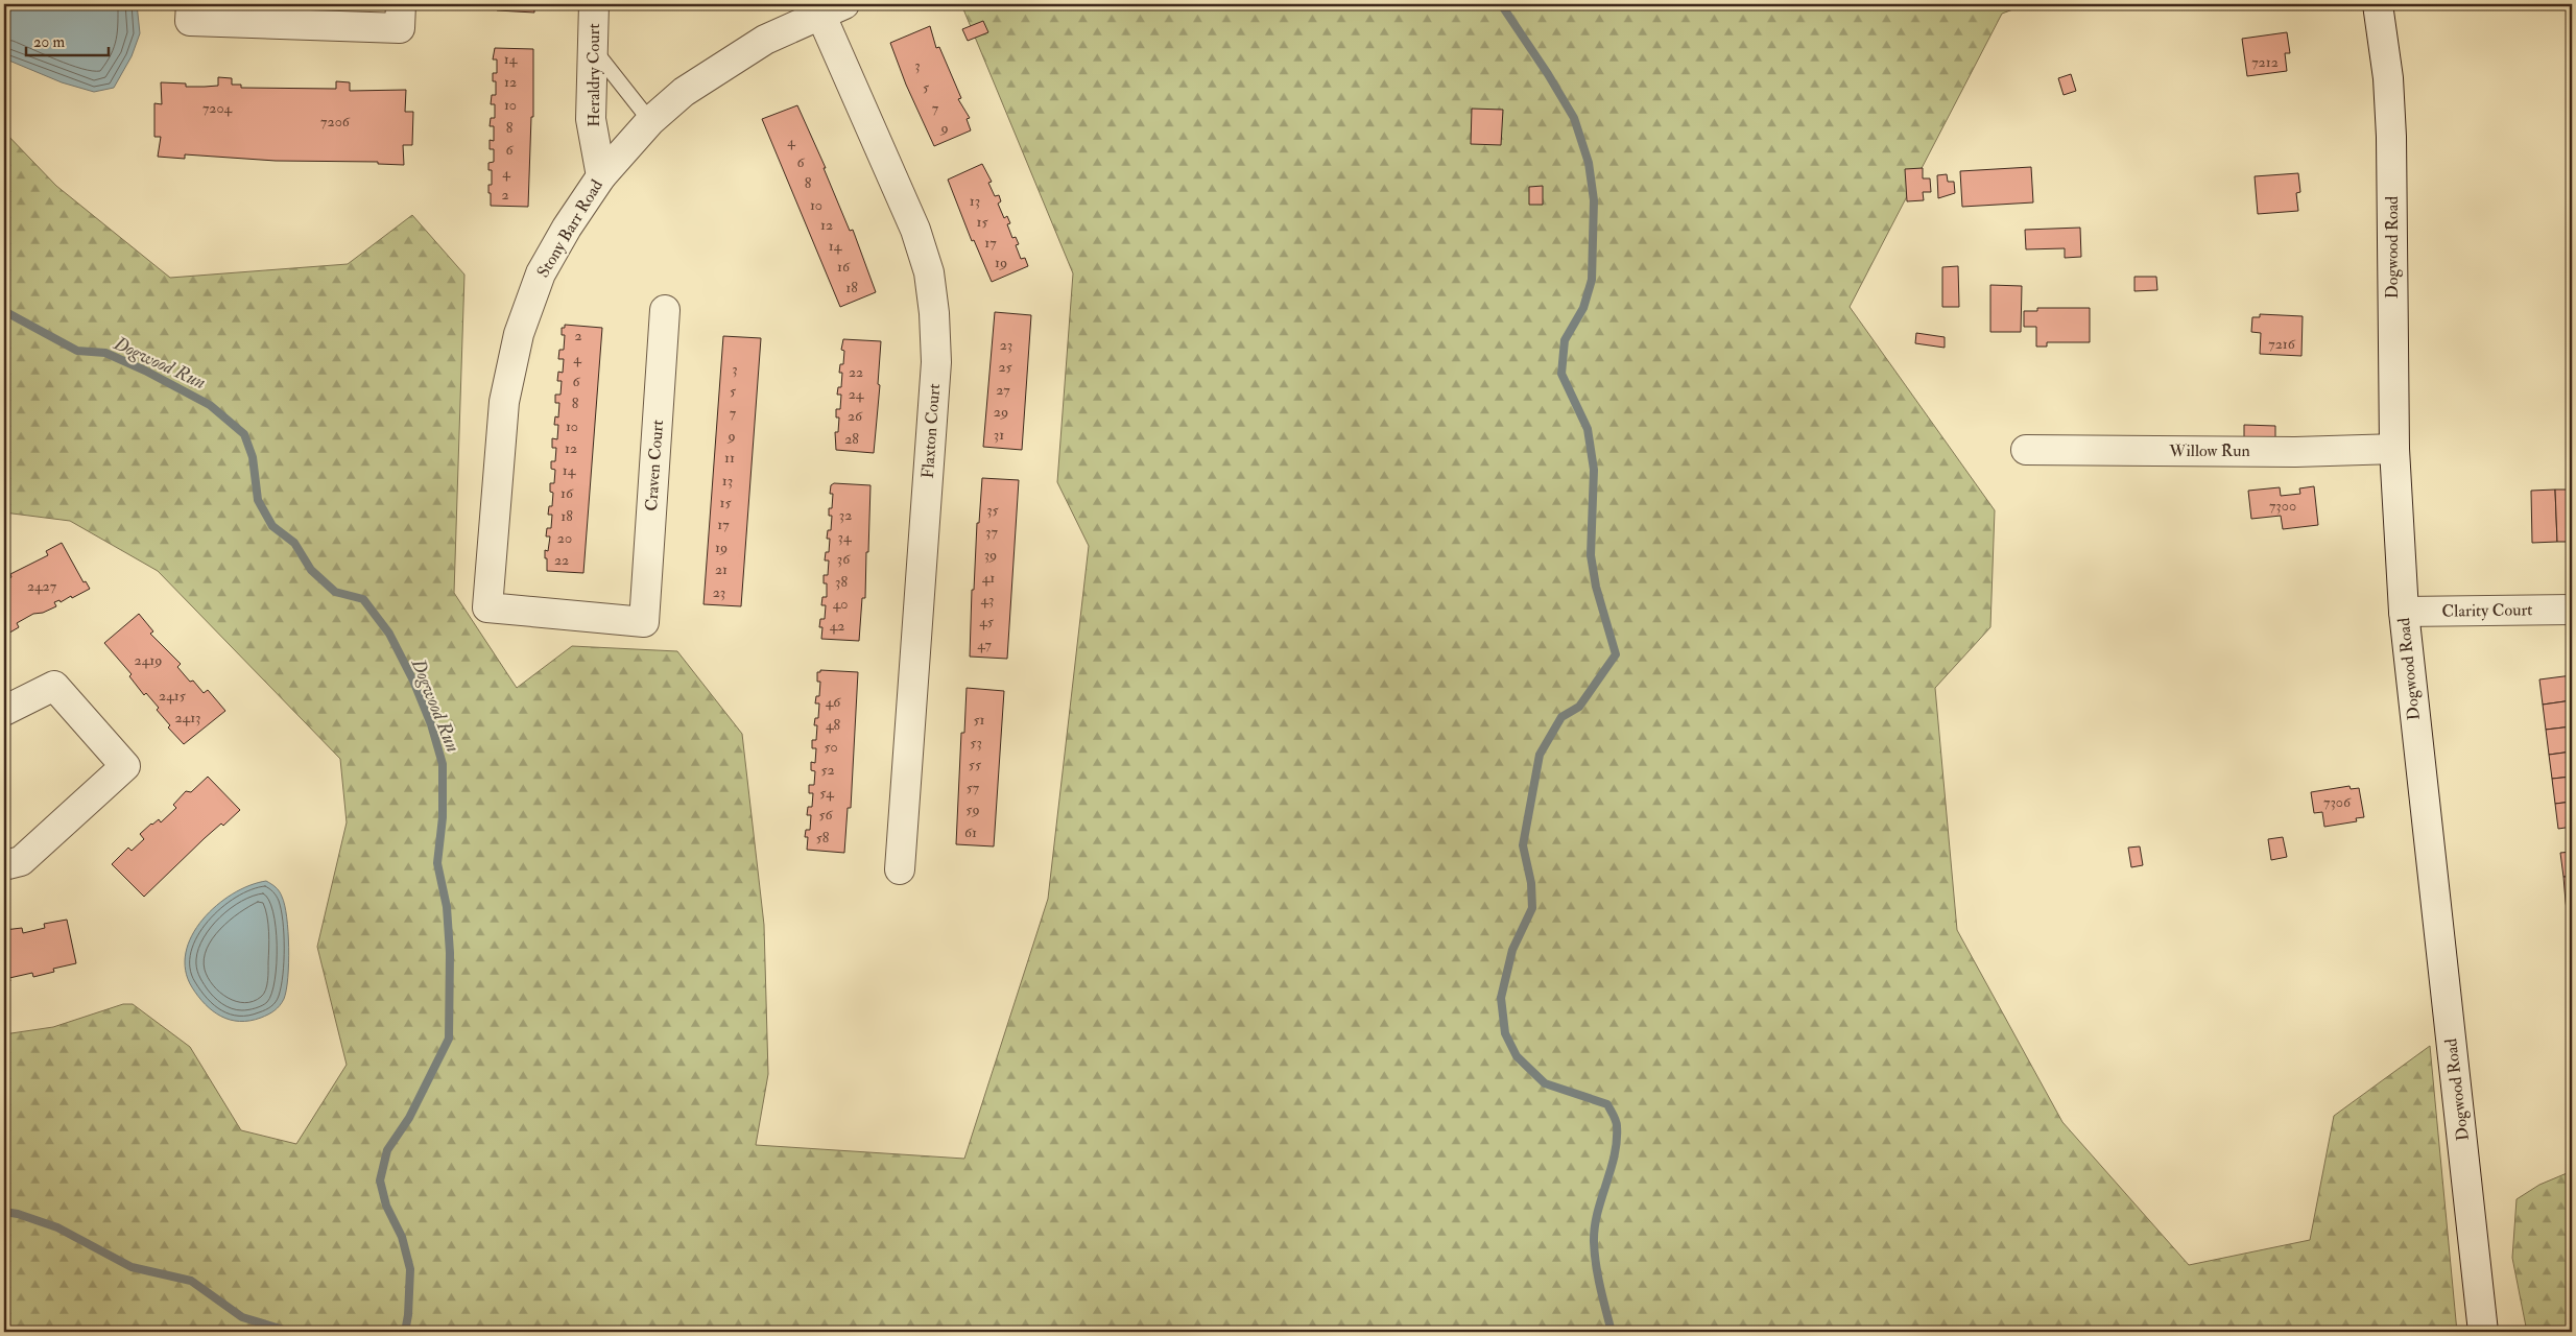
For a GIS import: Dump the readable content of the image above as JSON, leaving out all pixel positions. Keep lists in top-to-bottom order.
{
  "streets": {
    "street": [
      "Heraldry Court",
      "Stony Barr Road",
      "Dogwood Road",
      "Flaxton Court",
      "Willow Run",
      "Craven Court",
      "Clarity Court"
    ]
  },
  "crossings": [
    ["Heraldry Court", "Stony Barr Road"],
    ["Stony Barr Road", "Flaxton Court"],
    ["Stony Barr Road", "Craven Court"],
    ["Dogwood Road", "Willow Run"],
    ["Dogwood Road", "Clarity Court"]
  ],
  "water": ["Dogwood Run"],
  "house_numbers": [
    "14",
    "7212",
    "3",
    "12",
    "5",
    "10",
    "7204",
    "7",
    "7206",
    "8",
    "9",
    "4",
    "6",
    "6",
    "4",
    "8",
    "2",
    "13",
    "10",
    "15",
    "12",
    "17",
    "14",
    "19",
    "16",
    "18",
    "2",
    "7216",
    "23",
    "4",
    "25",
    "3",
    "22",
    "6",
    "27",
    "5",
    "24",
    "8",
    "29",
    "7",
    "26",
    "10",
    "31",
    "9",
    "28",
    "12",
    "11",
    "14",
    "13",
    "16",
    "15",
    "7300",
    "35",
    "32",
    "18",
    "17",
    "37",
    "34",
    "20",
    "19",
    "39",
    "36",
    "22",
    "21",
    "41",
    "38",
    "2427",
    "23",
    "43",
    "40",
    "45",
    "42",
    "47",
    "2419",
    "2415",
    "46",
    "2413",
    "51",
    "48",
    "53",
    "50",
    "55",
    "52",
    "57",
    "54",
    "7306",
    "59",
    "56",
    "61",
    "58"
  ],
  "scale_bar": "20 m"
}
